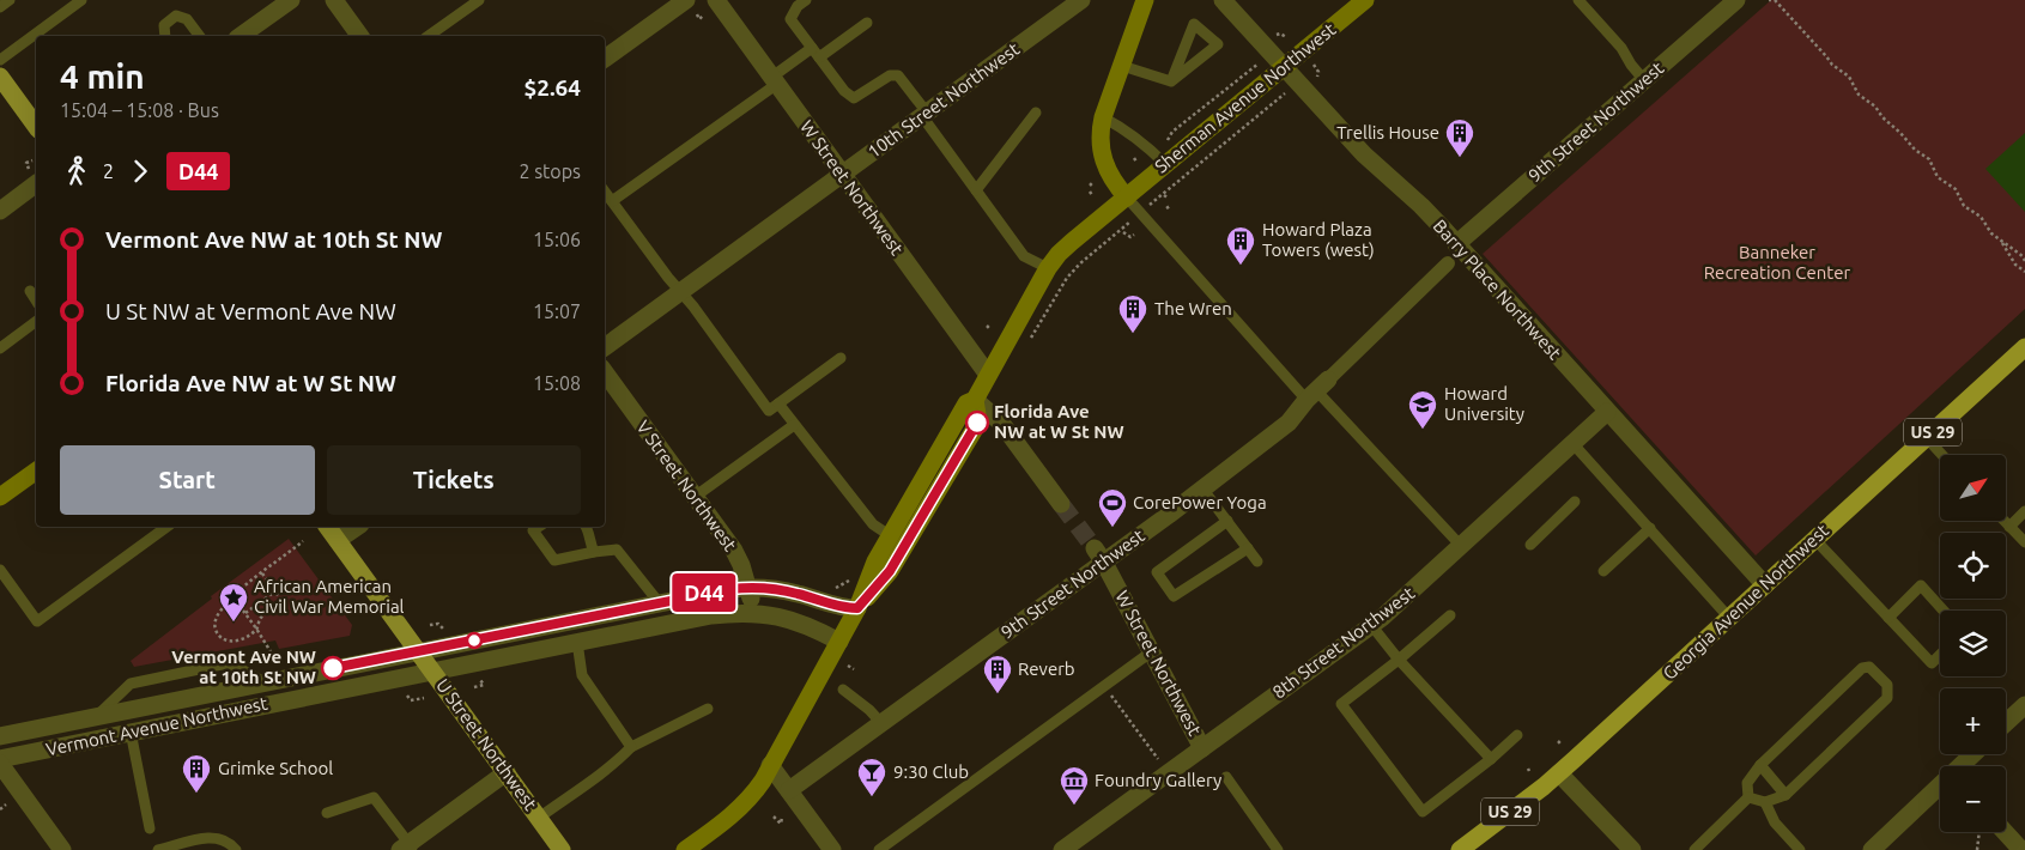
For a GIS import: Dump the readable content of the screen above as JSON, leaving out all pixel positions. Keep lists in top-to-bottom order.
{
  "streets": {
    "highway": ["US 29", "Georgia Avenue Northwest"],
    "main road": ["Sherman Avenue Northwest", "U Street Northwest"],
    "street": [
      "10th Street Northwest",
      "9th Street Northwest",
      "W Street Northwest",
      "Barry Place Northwest",
      "V Street Northwest",
      "8th Street Northwest",
      "Vermont Avenue Northwest"
    ]
  },
  "crossings": [
    ["Sherman Avenue Northwest", "W Street Northwest"],
    ["Sherman Avenue Northwest", "Barry Place Northwest"],
    ["10th Street Northwest", "W Street Northwest"],
    ["9th Street Northwest", "W Street Northwest"],
    ["9th Street Northwest", "Barry Place Northwest"],
    ["W Street Northwest", "8th Street Northwest"],
    ["Barry Place Northwest", "Georgia Avenue Northwest"],
    ["Barry Place Northwest", "8th Street Northwest"],
    ["V Street Northwest", "Vermont Avenue Northwest"],
    ["Vermont Avenue Northwest", "U Street Northwest"]
  ],
  "parks": ["Banneker Recreation Center"],
  "places": {
    "building": [
      "Trellis House",
      "Howard Plaza Towers (west)",
      "The Wren",
      "Reverb",
      "Grimke School"
    ],
    "other": ["Florida Ave NW at W St NW", "Vermont Ave NW at 10th St NW"],
    "school or university": ["Howard University"],
    "sports": ["CorePower Yoga"],
    "place": ["African American Civil War Memorial"],
    "bar": ["9:30 Club"],
    "museum": ["Foundry Gallery"]
  },
  "lines": ["bus line D44"],
  "north": "top right",
  "page": {
    "on_map": "D44",
    "heading": ["4 min", "15:04 – 15:08 · Bus", "$2.64"],
    "legs": ["2", "D44", "2 stops"],
    "list": [
      {
        "name": "Vermont Ave NW at 10th St NW",
        "value": "15:06"
      },
      {
        "name": "U St NW at Vermont Ave NW",
        "value": "15:07"
      },
      {
        "name": "Florida Ave NW at W St NW",
        "value": "15:08"
      }
    ],
    "buttons": ["Start", "Tickets"],
    "map_buttons": ["+", "−"]
  }
}
